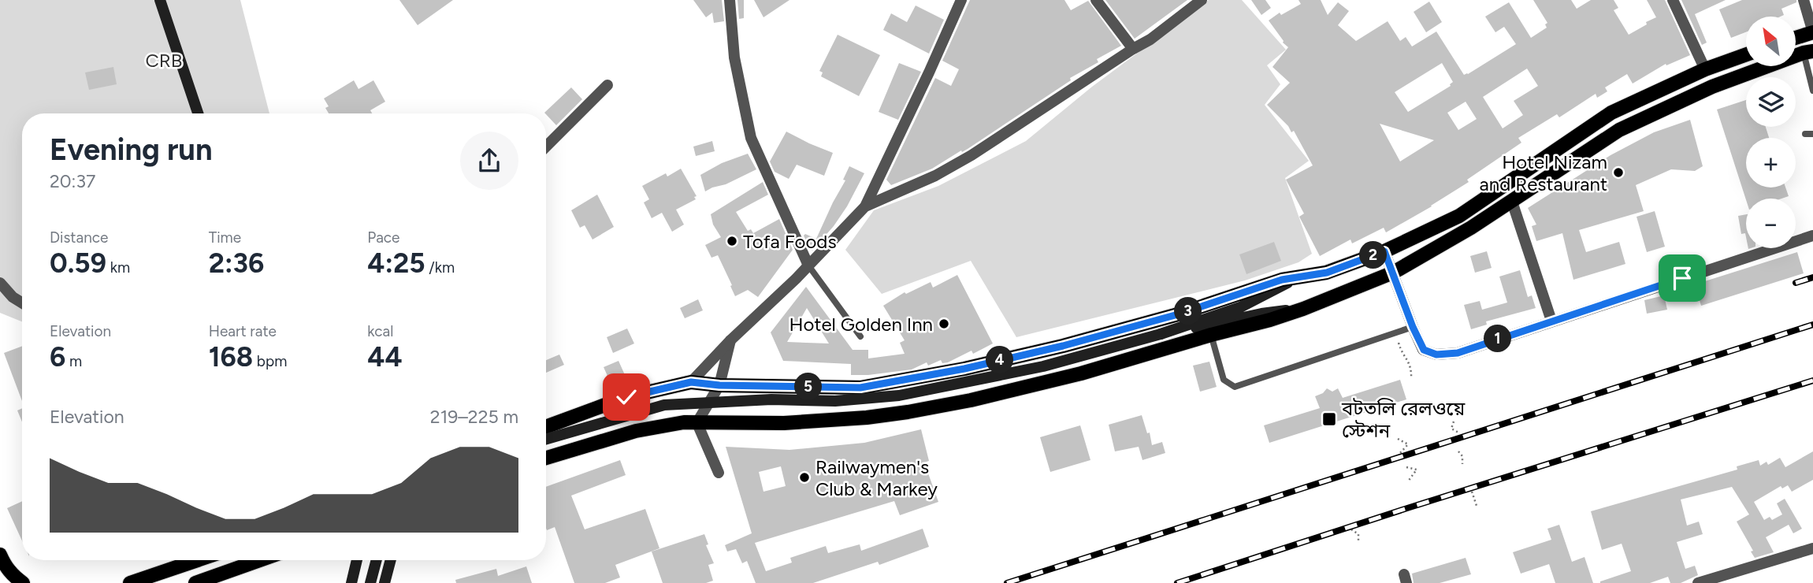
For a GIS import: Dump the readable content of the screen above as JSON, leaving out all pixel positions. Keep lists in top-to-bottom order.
{
  "parks": ["CRB"],
  "places": {
    "other": [
      "Hotel Nizam and Restaurant",
      "Tofa Foods",
      "Hotel Golden Inn",
      "Railwaymen's Club & Markey"
    ],
    "transit": ["বটতলি রেলওয়ে স্টেশন"]
  },
  "north": "top left",
  "page": {
    "map_buttons": ["+", "−"],
    "heading": ["Evening run", "20:37"],
    "stats": [
      ["Distance", "0.59 km"],
      ["Time", "2:36"],
      ["Pace", "4:25 /km"],
      ["Elevation", "6 m"],
      ["Heart rate", "168 bpm"],
      ["kcal", "44"]
    ],
    "pins": [
      "2",
      "3",
      "1",
      "4",
      "5"
    ],
    "chart": ["Elevation", "219–225 m"]
  }
}
